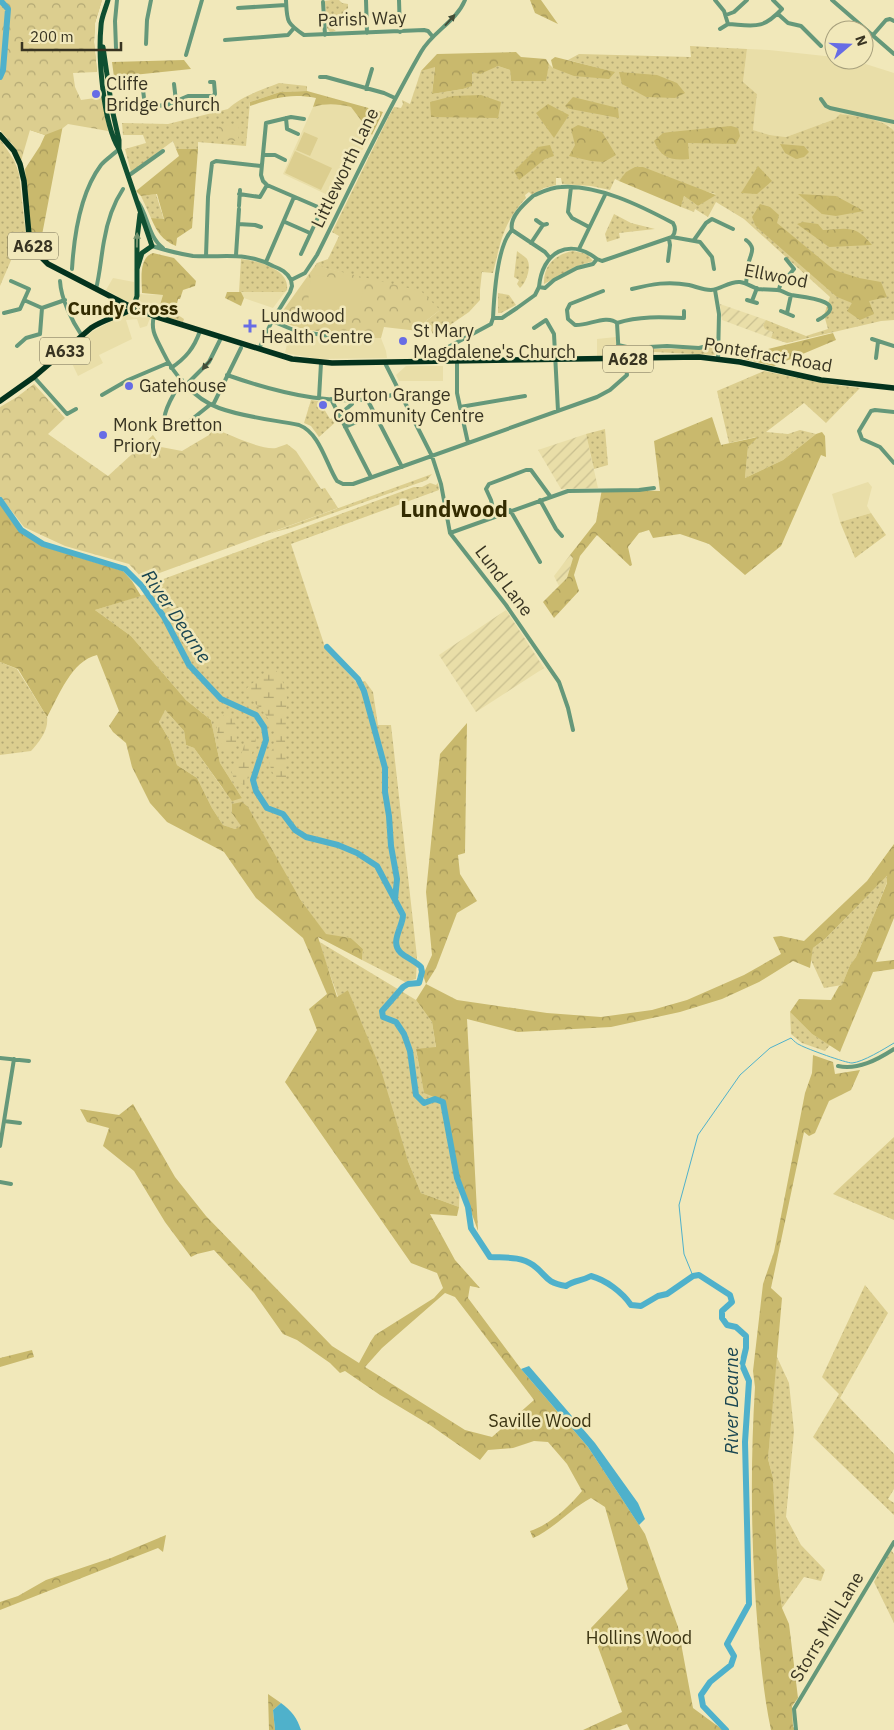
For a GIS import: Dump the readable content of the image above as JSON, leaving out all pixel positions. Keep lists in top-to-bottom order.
{
  "streets": {
    "highway": ["A628", "A633", "Pontefract Road"],
    "street": [
      "Parish Way",
      "Littleworth Lane",
      "Ellwood",
      "Lund Lane",
      "Storrs Mill Lane"
    ]
  },
  "crossings": [
    ["Parish Way", "Littleworth Lane"],
    ["A633", "Pontefract Road"],
    ["Pontefract Road", "Lund Lane"]
  ],
  "districts": ["Cundy Cross", "Lundwood"],
  "water": ["River Dearne"],
  "parks": ["Saville Wood", "Hollins Wood"],
  "places": {
    "other": [
      "Cliffe Bridge Church",
      "St Mary Magdalene's Church",
      "Gatehouse",
      "Burton Grange Community Centre",
      "Monk Bretton Priory"
    ],
    "health": ["Lundwood Health Centre"]
  },
  "scale_bar": "200 m",
  "north": "right"
}
